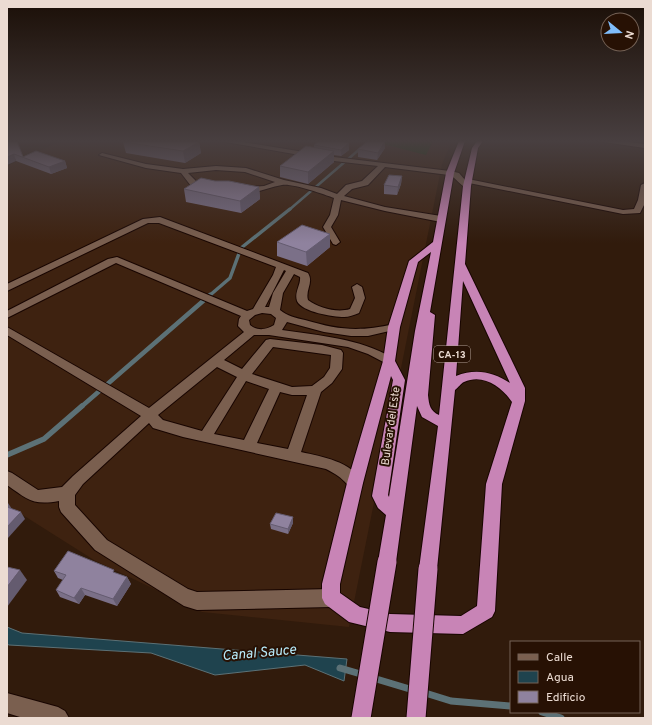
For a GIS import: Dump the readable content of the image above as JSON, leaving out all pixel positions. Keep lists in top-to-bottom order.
{
  "streets": {
    "highway": ["CA-13", "Bulevar del Este"]
  },
  "water": ["Canal Sauce"],
  "legend": ["Calle", "Agua", "Edificio"],
  "north": "right"
}
